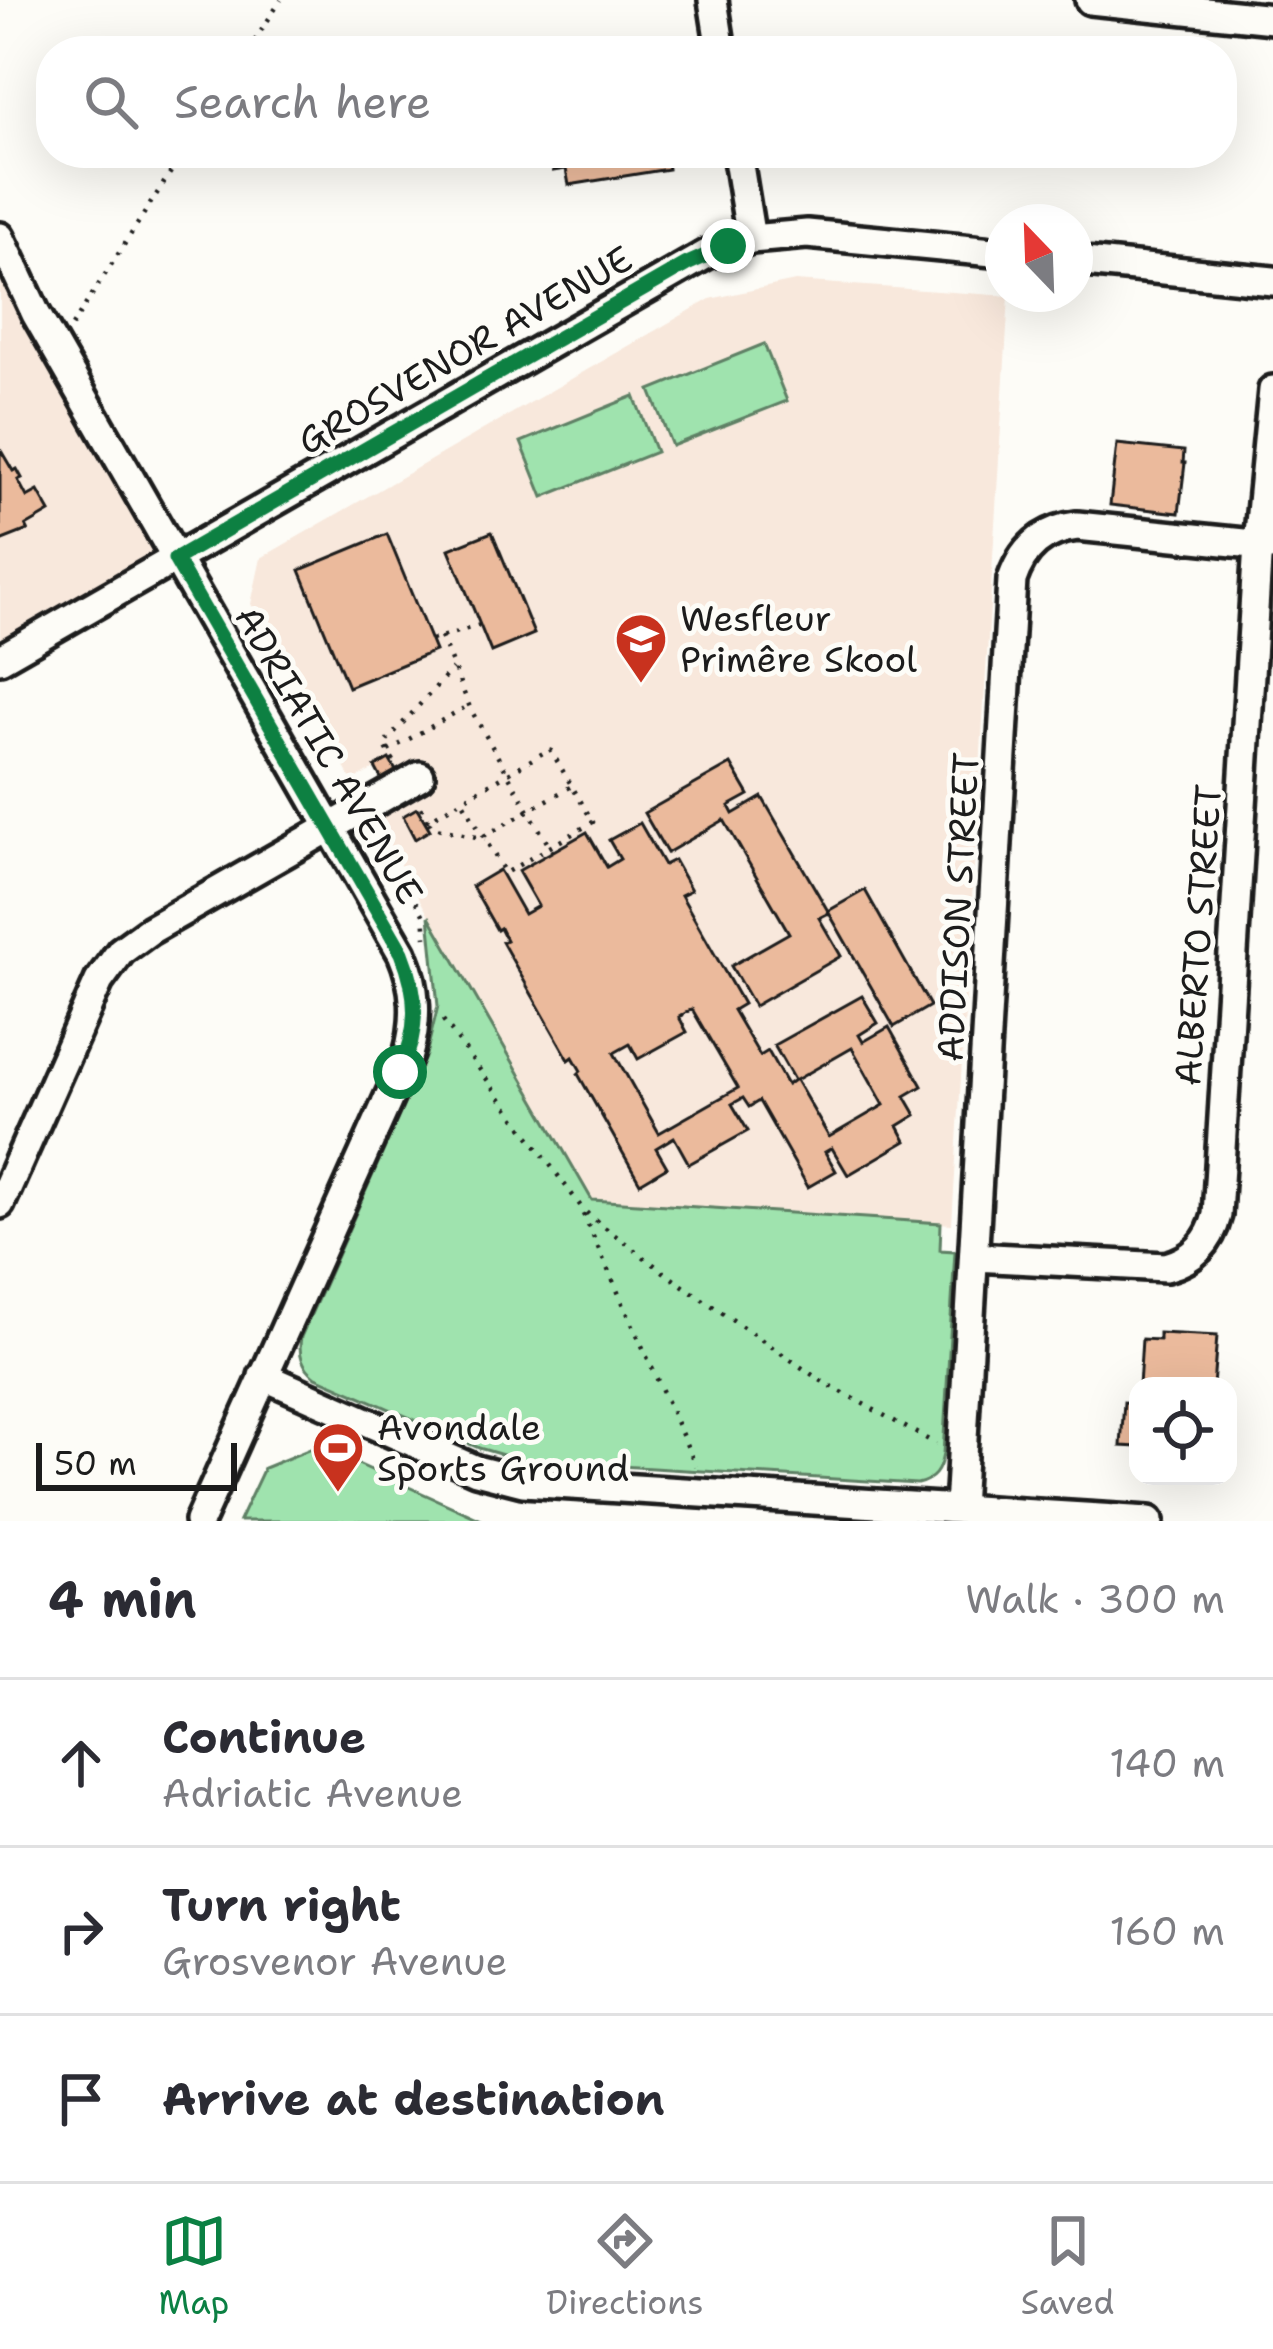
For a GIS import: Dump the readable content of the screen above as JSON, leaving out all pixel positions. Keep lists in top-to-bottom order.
{
  "streets": {
    "street": [
      "GROSVENOR AVENUE",
      "ADRIATIC AVENUE",
      "ADDISON STREET",
      "ALBERTO STREET"
    ]
  },
  "crossings": [
    ["GROSVENOR AVENUE", "ADRIATIC AVENUE"],
    ["ADDISON STREET", "ALBERTO STREET"]
  ],
  "places": {
    "school or university": ["Wesfleur Primêre Skool"],
    "sports": ["Avondale Sports Ground"]
  },
  "scale_bar": "50 m",
  "north": "top left",
  "page": {
    "search": "Search here",
    "scale": "50 m",
    "heading": ["4 min", "Walk · 300 m"],
    "list": [
      ["Continue", "Adriatic Avenue", "140 m"],
      ["Turn right", "Grosvenor Avenue", "160 m"],
      "Arrive at destination"
    ],
    "nav": ["Map", "Directions", "Saved"]
  }
}
